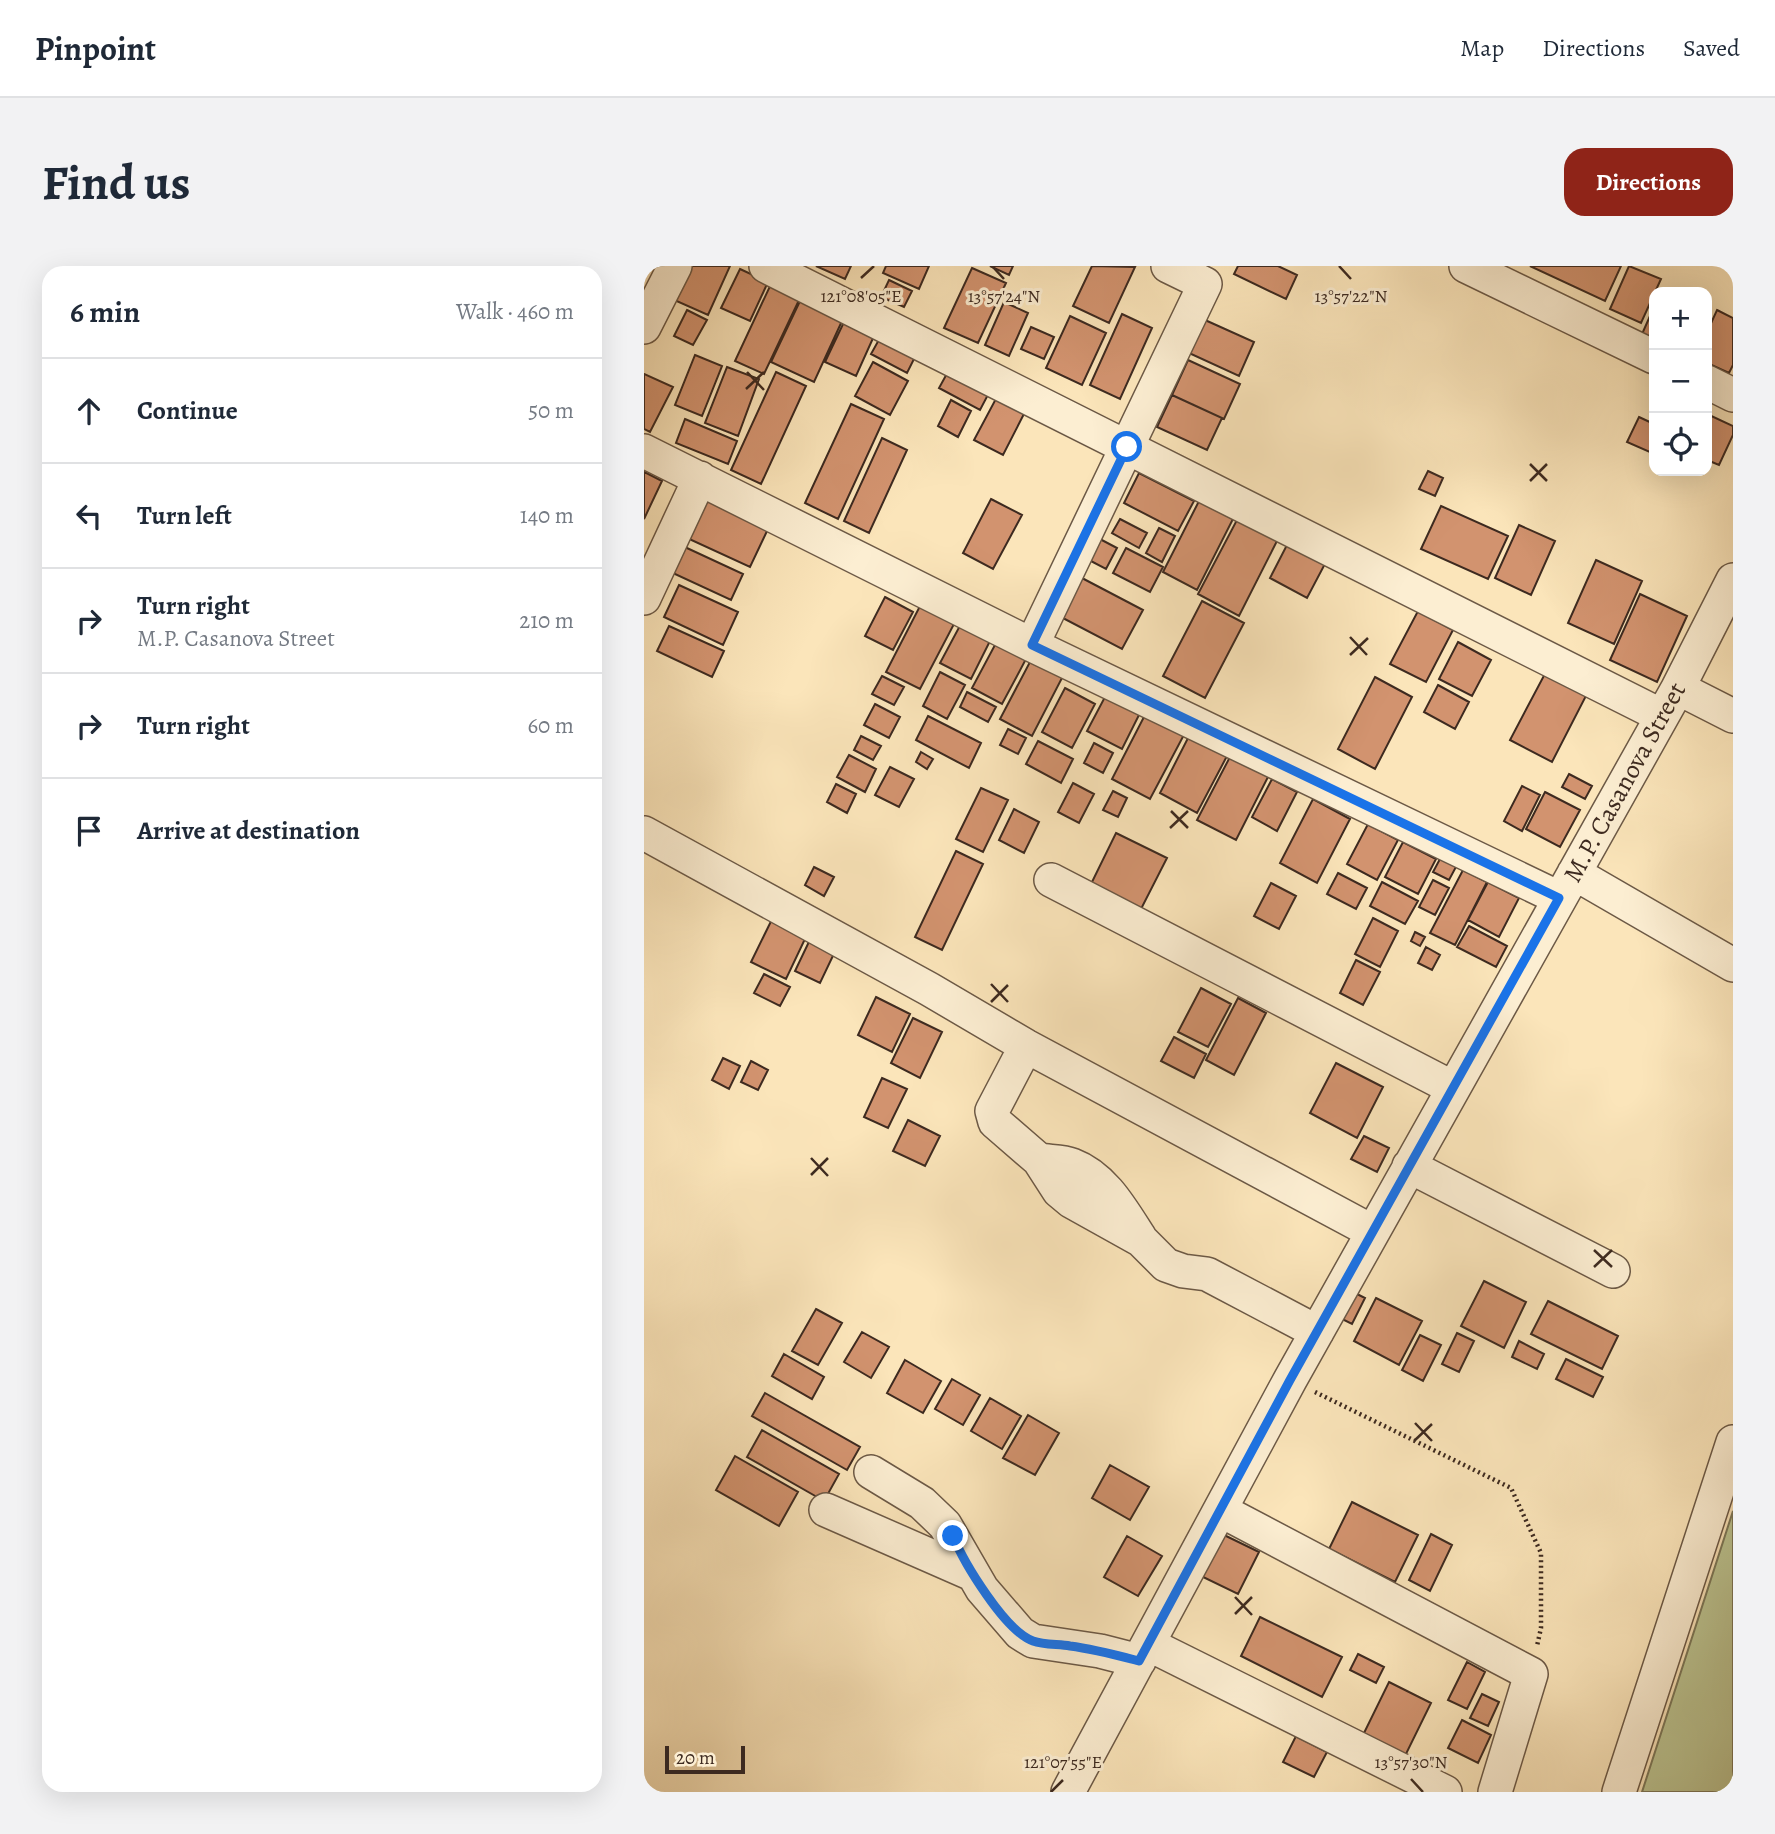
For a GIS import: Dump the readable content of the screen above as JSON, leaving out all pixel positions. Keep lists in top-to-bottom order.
{
  "streets": {
    "street": ["M.P. Casanova Street"]
  },
  "scale_bar": "20 m",
  "page": {
    "header": "Pinpoint",
    "nav": ["Map", "Directions", "Saved"],
    "buttons": "Directions",
    "title": "Find us",
    "heading": ["6 min", "Walk · 460 m"],
    "map_buttons": ["+", "−"],
    "list": [
      ["Continue", "50 m"],
      ["Turn left", "140 m"],
      ["Turn right", "M.P. Casanova Street", "210 m"],
      ["Turn right", "60 m"],
      "Arrive at destination"
    ],
    "scale": "20 m"
  },
  "coordinates": [
    "121°08'05\"E",
    "13°57'24\"N",
    "13°57'22\"N",
    "13°57'30\"N",
    "121°07'55\"E"
  ]
}
